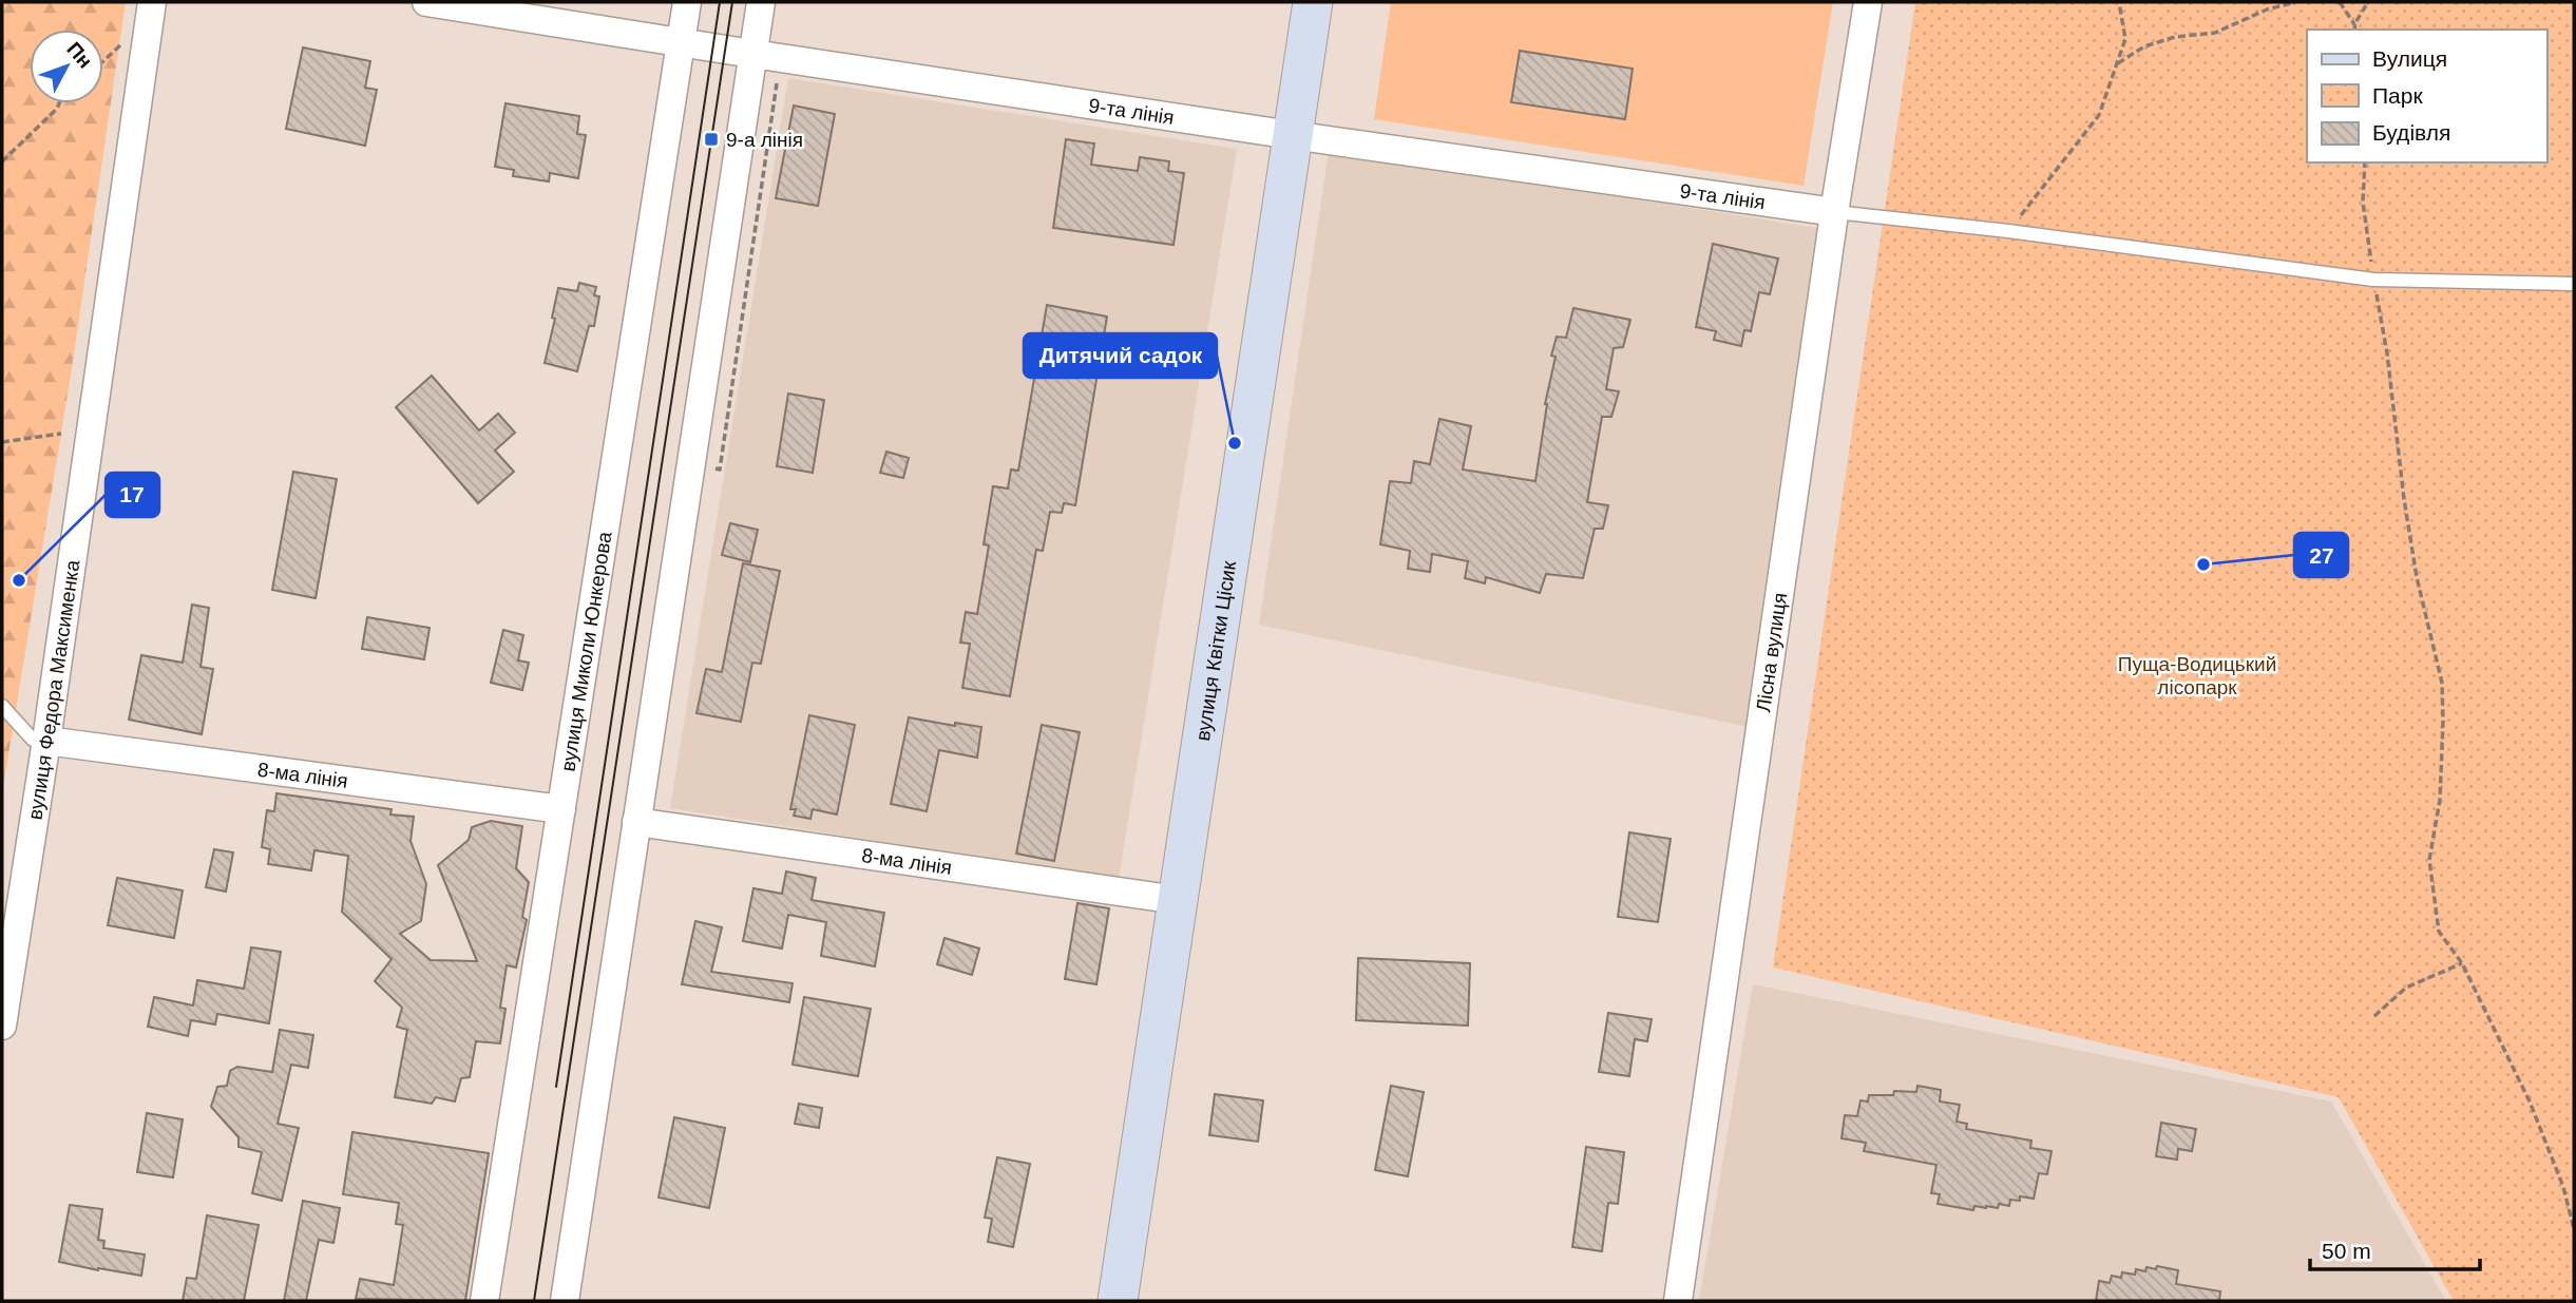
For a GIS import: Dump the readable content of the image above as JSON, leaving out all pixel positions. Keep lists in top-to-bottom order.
{
  "streets": {
    "street": [
      "9-та лінія",
      "вулиця Миколи Юнкерова",
      "вулиця Квітки Цісик",
      "Лісна вулиця",
      "вулиця Федора Максименка",
      "8-ма лінія"
    ]
  },
  "crossings": [
    ["9-та лінія", "вулиця Миколи Юнкерова"],
    ["9-та лінія", "вулиця Квітки Цісик"],
    ["9-та лінія", "Лісна вулиця"],
    ["вулиця Миколи Юнкерова", "8-ма лінія"],
    ["вулиця Квітки Цісик", "8-ма лінія"],
    ["вулиця Федора Максименка", "8-ма лінія"]
  ],
  "parks": ["Пуща-Водицький лісопарк"],
  "places": {
    "transit": ["9-а лінія"],
    "other": ["Дитячий садок", "27", "17"]
  },
  "legend": ["Вулиця", "Парк", "Будівля"],
  "scale_bar": "50 m",
  "north": "top right"
}
